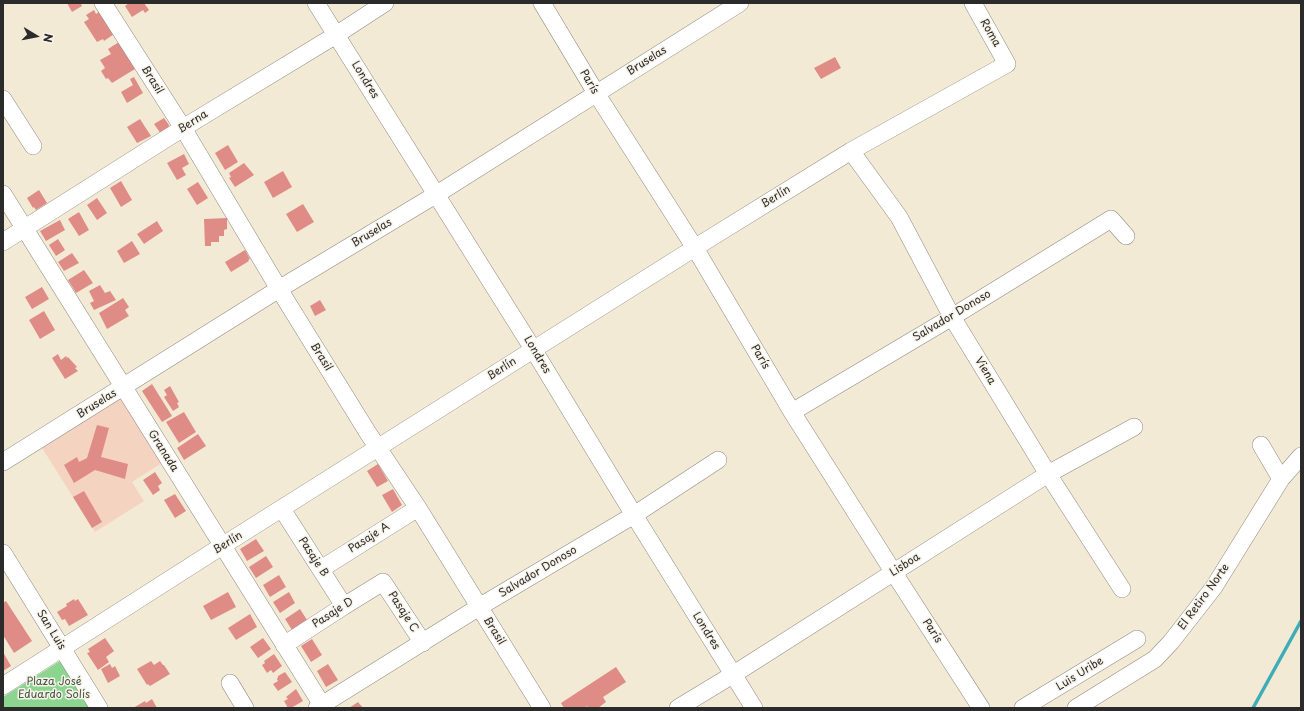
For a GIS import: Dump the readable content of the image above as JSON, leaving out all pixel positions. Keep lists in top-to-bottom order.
{
  "streets": {
    "street": [
      "Roma",
      "Bruselas",
      "Brasil",
      "Londres",
      "París",
      "Berna",
      "Berlín",
      "Salvador Donoso",
      "Viena",
      "Granada",
      "Pasaje A",
      "Pasaje B",
      "Lisboa",
      "El Retiro Norte",
      "Pasaje C",
      "Pasaje D",
      "San Luis",
      "Luis Uribe"
    ]
  },
  "crossings": [
    ["Roma", "Berlín"],
    ["Bruselas", "Brasil"],
    ["Bruselas", "Londres"],
    ["Bruselas", "París"],
    ["Bruselas", "Granada"],
    ["Brasil", "Berna"],
    ["Brasil", "Berlín"],
    ["Brasil", "Salvador Donoso"],
    ["Brasil", "Pasaje A"],
    ["Londres", "Berna"],
    ["Londres", "Berlín"],
    ["Londres", "Salvador Donoso"],
    ["Londres", "Lisboa"],
    ["París", "Berlín"],
    ["París", "Salvador Donoso"],
    ["París", "Lisboa"],
    ["Berna", "Granada"],
    ["Berlín", "Viena"],
    ["Berlín", "Granada"],
    ["Berlín", "Pasaje B"],
    ["Berlín", "San Luis"],
    ["Salvador Donoso", "Viena"],
    ["Salvador Donoso", "Granada"],
    ["Salvador Donoso", "Pasaje C"],
    ["Viena", "Lisboa"],
    ["Granada", "Pasaje D"],
    ["Pasaje A", "Pasaje B"],
    ["Pasaje B", "Pasaje D"],
    ["Pasaje C", "Pasaje D"]
  ],
  "parks": ["Plaza José Eduardo Solís"],
  "north": "right"
}
